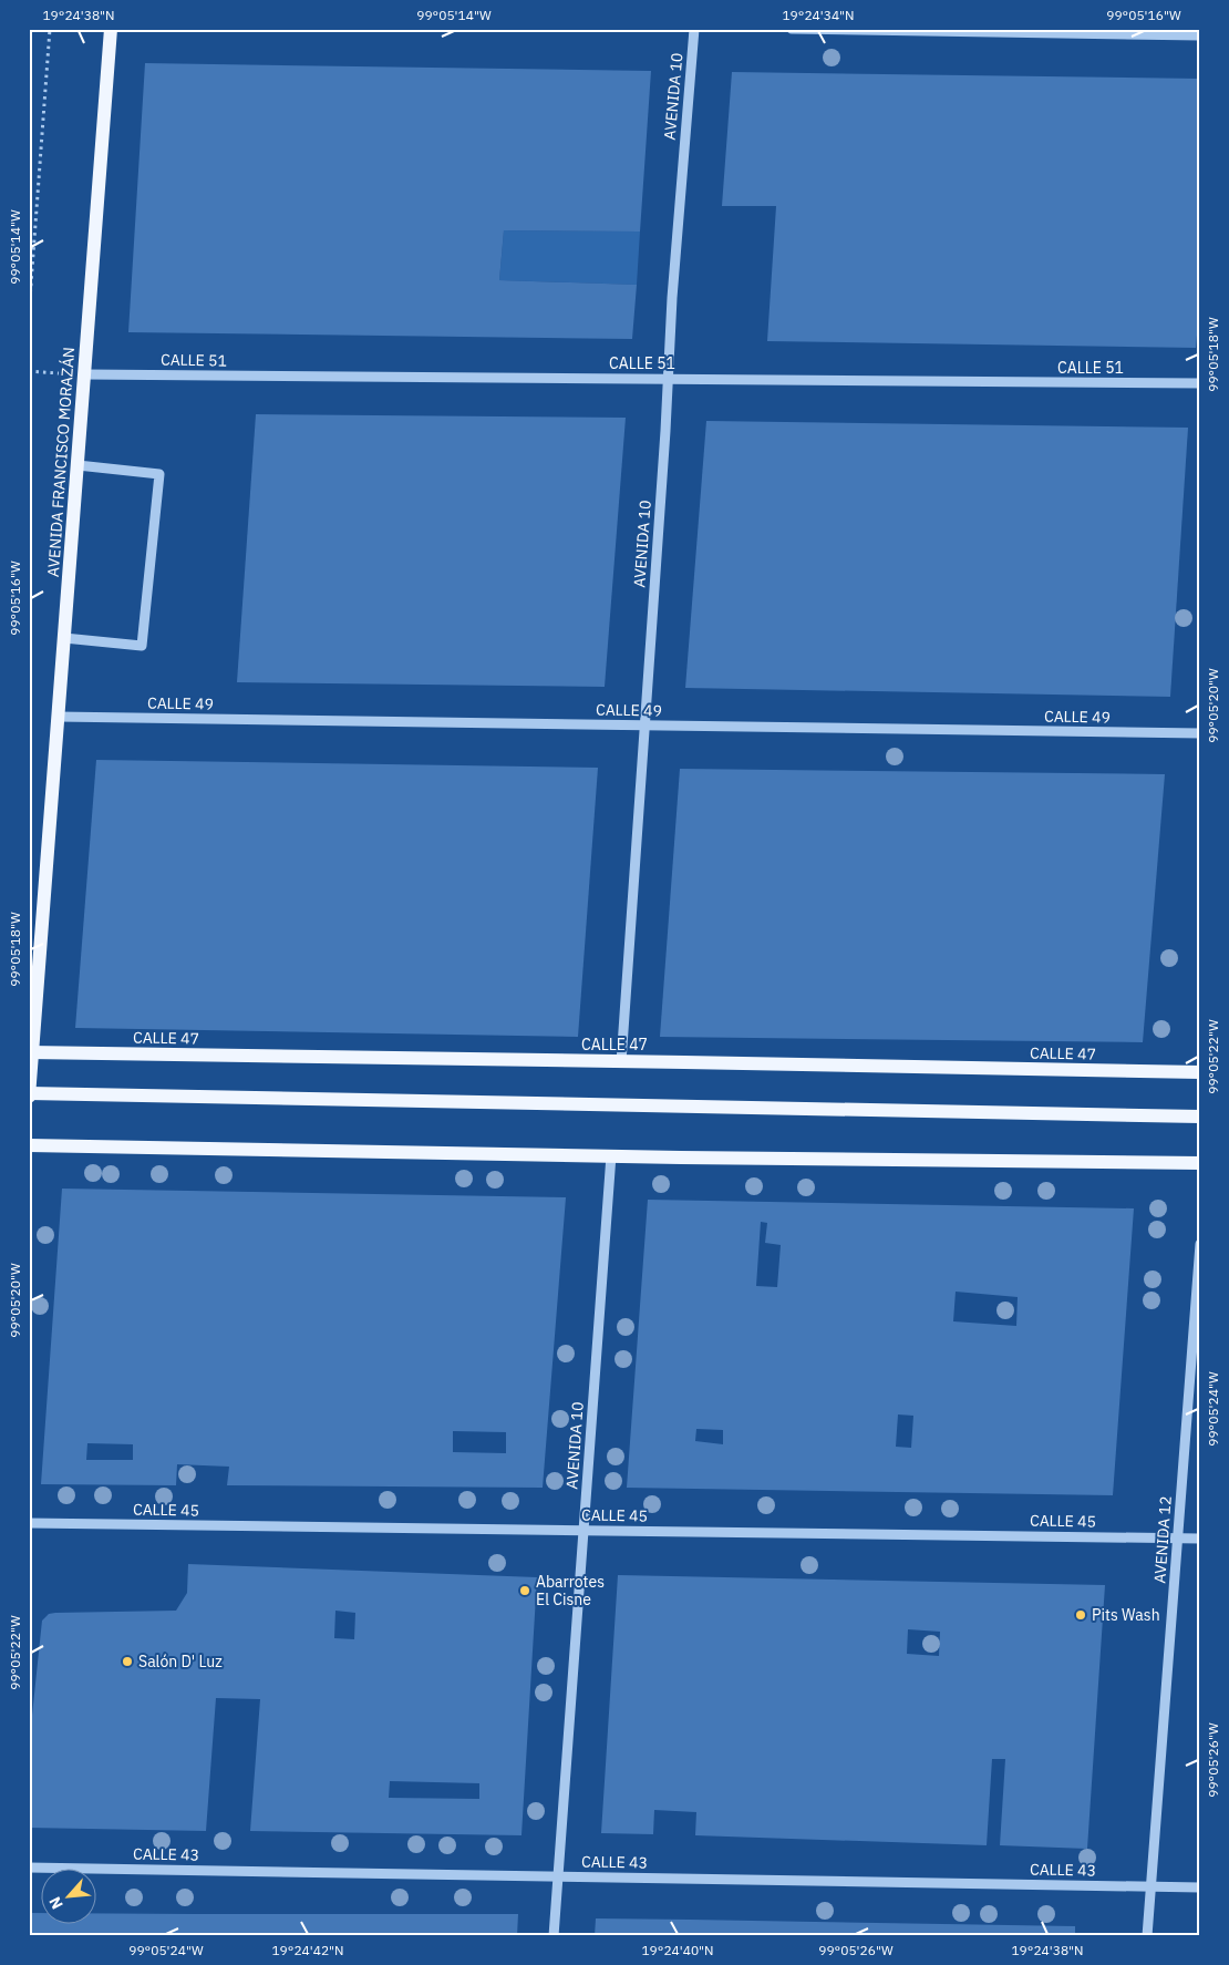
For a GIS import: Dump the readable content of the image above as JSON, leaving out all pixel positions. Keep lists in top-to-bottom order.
{
  "streets": {
    "main road": ["AVENIDA FRANCISCO MORAZÁN", "CALLE 47"],
    "street": [
      "AVENIDA 10",
      "CALLE 51",
      "CALLE 49",
      "CALLE 45",
      "AVENIDA 12",
      "CALLE 43"
    ]
  },
  "crossings": [
    ["AVENIDA 10", "CALLE 51"],
    ["AVENIDA 10", "CALLE 49"],
    ["AVENIDA 10", "CALLE 47"],
    ["AVENIDA 10", "CALLE 45"],
    ["AVENIDA 10", "CALLE 43"],
    ["CALLE 51", "AVENIDA FRANCISCO MORAZÁN"],
    ["AVENIDA FRANCISCO MORAZÁN", "CALLE 49"],
    ["AVENIDA FRANCISCO MORAZÁN", "CALLE 47"],
    ["CALLE 45", "AVENIDA 12"],
    ["AVENIDA 12", "CALLE 43"]
  ],
  "places": ["Abarrotes El Cisne", "Pits Wash", "Salón D' Luz"],
  "north": "bottom left",
  "coordinates": [
    "19°24'38\"N",
    "99°05'14\"W",
    "19°24'34\"N",
    "99°05'16\"W",
    "99°05'18\"W",
    "99°05'20\"W",
    "99°05'22\"W",
    "99°05'24\"W",
    "99°05'26\"W",
    "19°24'42\"N",
    "19°24'40\"N"
  ]
}
